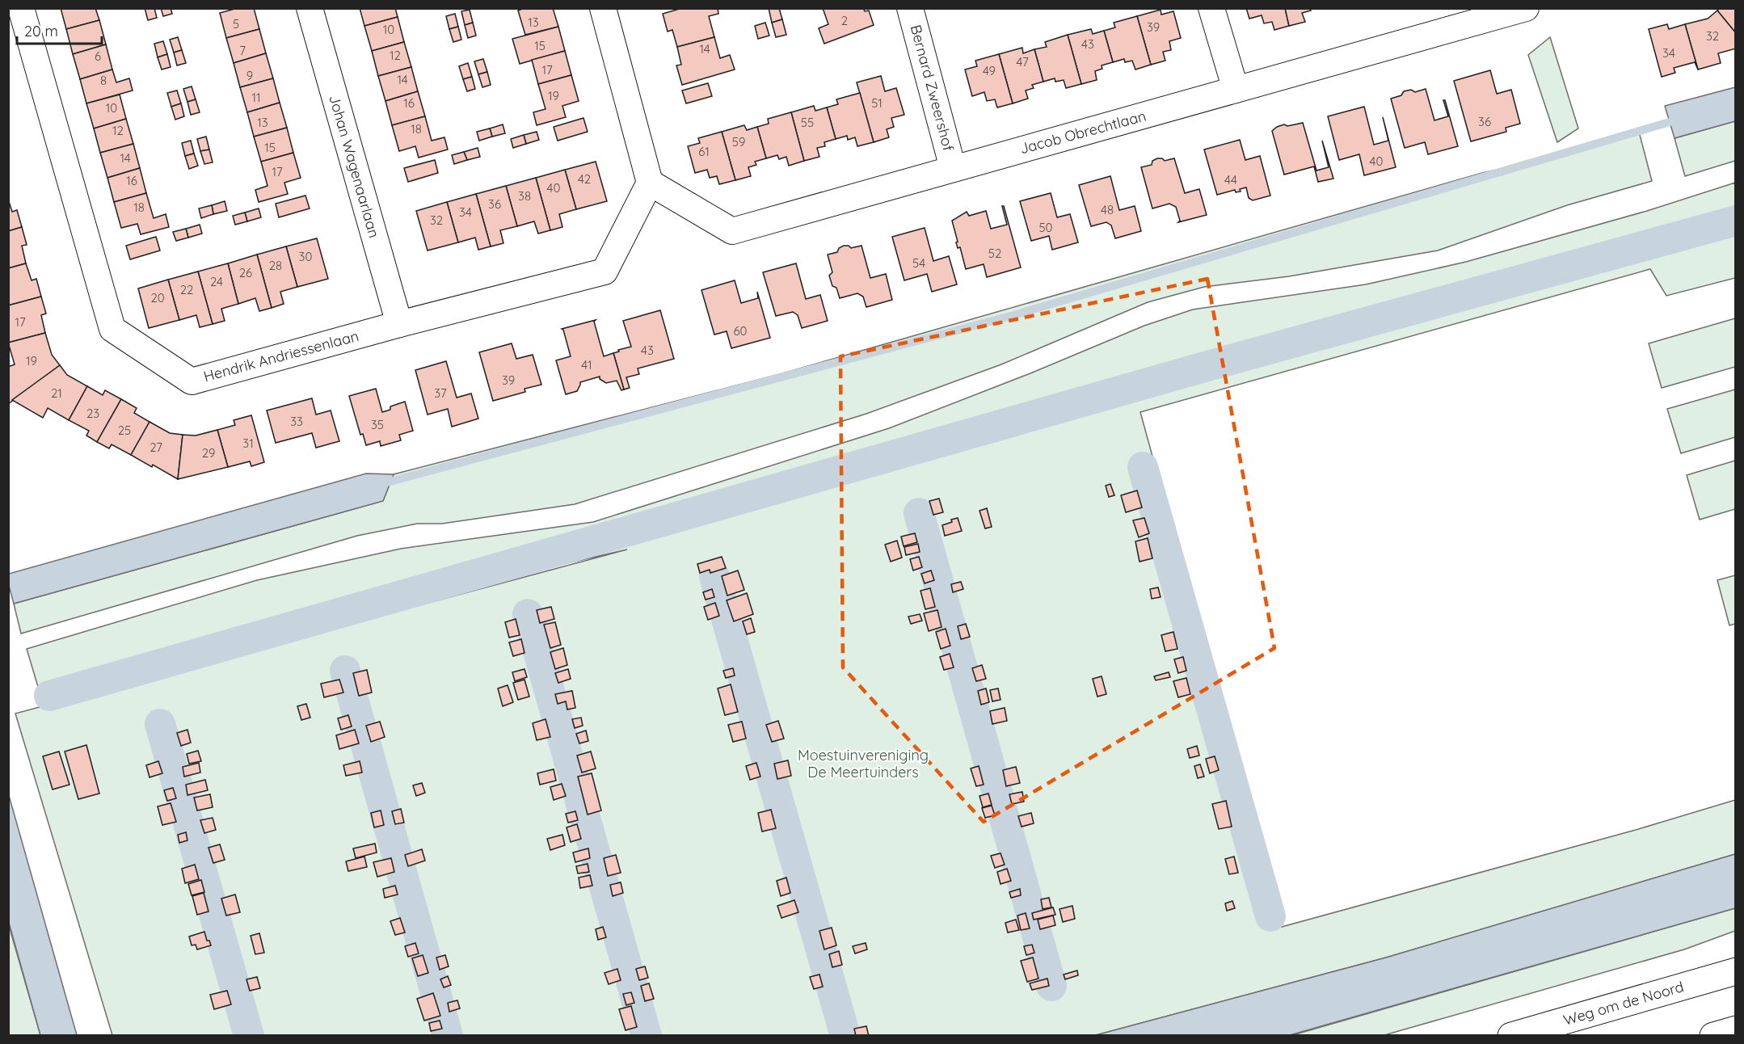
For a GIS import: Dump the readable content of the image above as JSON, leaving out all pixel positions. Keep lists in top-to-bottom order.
{
  "streets": {
    "highway": ["Weg om de Noord"],
    "street": [
      "Bernard Zweershof",
      "Jacob Obrechtlaan",
      "Johan Wagenaarlaan",
      "Hendrik Andriessenlaan"
    ]
  },
  "crossings": [
    ["Bernard Zweershof", "Jacob Obrechtlaan"],
    ["Jacob Obrechtlaan", "Hendrik Andriessenlaan"],
    ["Johan Wagenaarlaan", "Hendrik Andriessenlaan"]
  ],
  "parks": ["Moestuinvereniging De Meertuinders"],
  "house_numbers": [
    "2",
    "13",
    "5",
    "39",
    "10",
    "32",
    "43",
    "15",
    "14",
    "7",
    "34",
    "12",
    "6",
    "47",
    "17",
    "49",
    "9",
    "14",
    "8",
    "19",
    "11",
    "16",
    "51",
    "10",
    "36",
    "13",
    "55",
    "18",
    "12",
    "59",
    "15",
    "61",
    "14",
    "40",
    "17",
    "42",
    "44",
    "16",
    "40",
    "38",
    "36",
    "18",
    "48",
    "34",
    "32",
    "50",
    "52",
    "30",
    "54",
    "28",
    "26",
    "24",
    "22",
    "20",
    "17",
    "60",
    "43",
    "19",
    "41",
    "39",
    "21",
    "37",
    "23",
    "33",
    "35",
    "25",
    "31",
    "27",
    "29"
  ],
  "scale_bar": "20 m"
}
